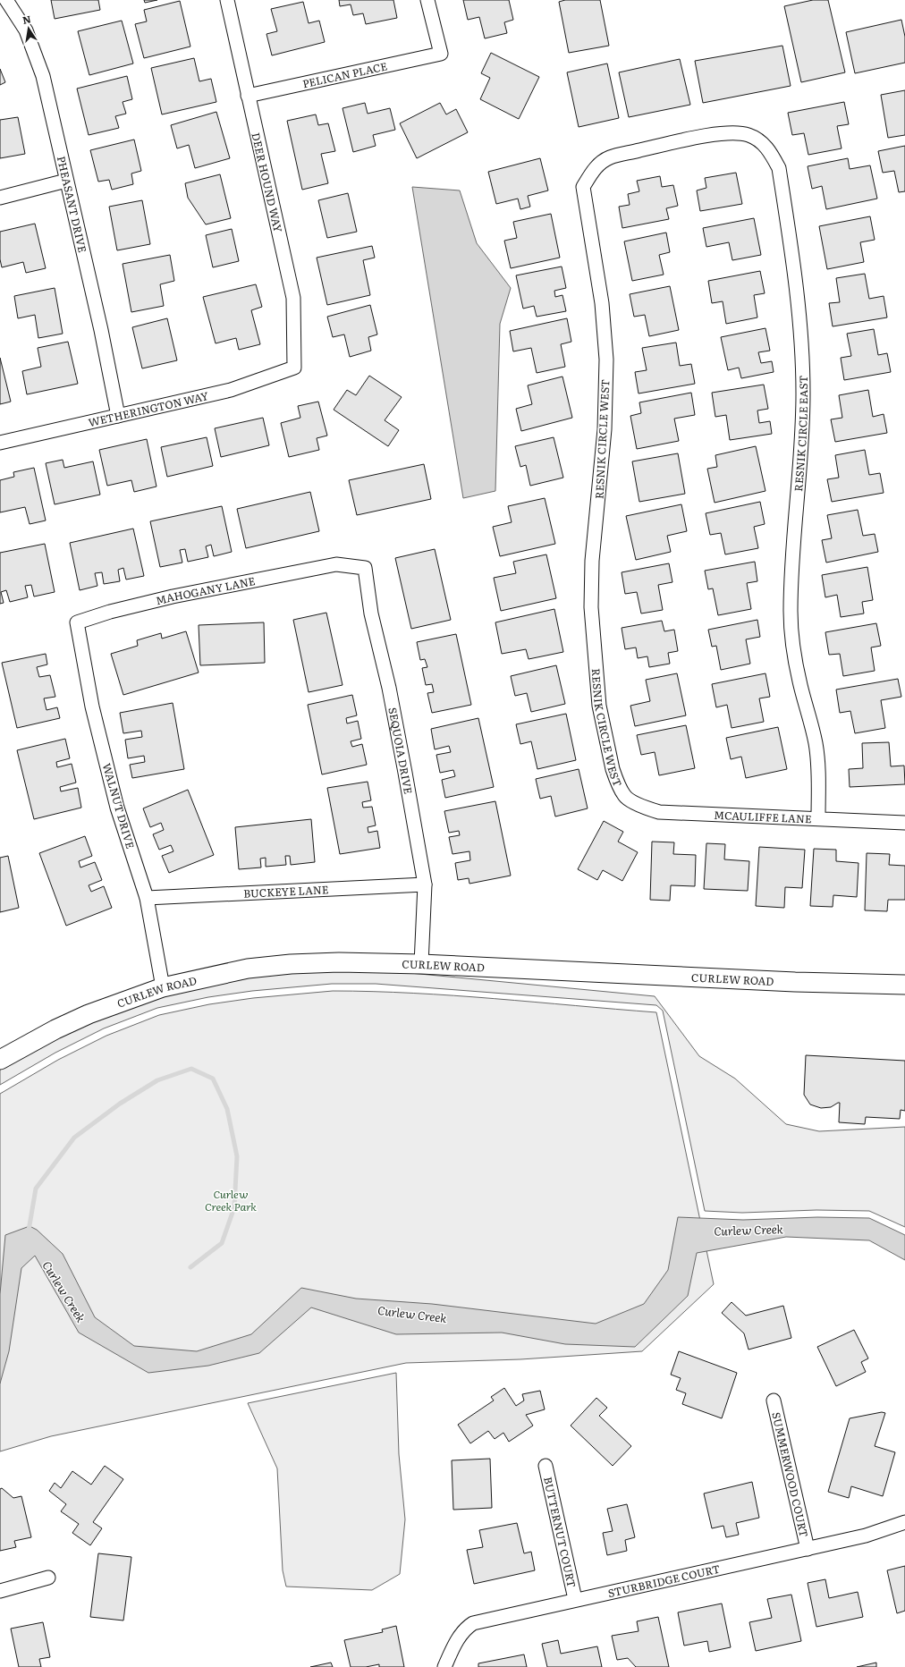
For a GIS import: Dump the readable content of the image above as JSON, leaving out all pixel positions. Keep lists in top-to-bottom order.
{
  "streets": {
    "main road": ["CURLEW ROAD"],
    "street": [
      "PELICAN PLACE",
      "DEER HOUND WAY",
      "PHEASANT DRIVE",
      "WETHERINGTON WAY",
      "RESNIK CIRCLE EAST",
      "RESNIK CIRCLE WEST",
      "MAHOGANY LANE",
      "SEQUOIA DRIVE",
      "WALNUT DRIVE",
      "MCAULIFFE LANE",
      "BUCKEYE LANE",
      "SUMMERWOOD COURT",
      "BUTTERNUT COURT",
      "STURBRIDGE COURT"
    ]
  },
  "crossings": [
    ["PELICAN PLACE", "DEER HOUND WAY"],
    ["DEER HOUND WAY", "WETHERINGTON WAY"],
    ["PHEASANT DRIVE", "WETHERINGTON WAY"],
    ["RESNIK CIRCLE EAST", "RESNIK CIRCLE WEST"],
    ["RESNIK CIRCLE EAST", "MCAULIFFE LANE"],
    ["RESNIK CIRCLE WEST", "MCAULIFFE LANE"],
    ["MAHOGANY LANE", "SEQUOIA DRIVE"],
    ["MAHOGANY LANE", "WALNUT DRIVE"],
    ["SEQUOIA DRIVE", "BUCKEYE LANE"],
    ["SEQUOIA DRIVE", "CURLEW ROAD"],
    ["WALNUT DRIVE", "BUCKEYE LANE"],
    ["WALNUT DRIVE", "CURLEW ROAD"],
    ["SUMMERWOOD COURT", "STURBRIDGE COURT"],
    ["BUTTERNUT COURT", "STURBRIDGE COURT"]
  ],
  "water": ["Curlew Creek"],
  "parks": ["Curlew Creek Park"],
  "north": "top"
}
